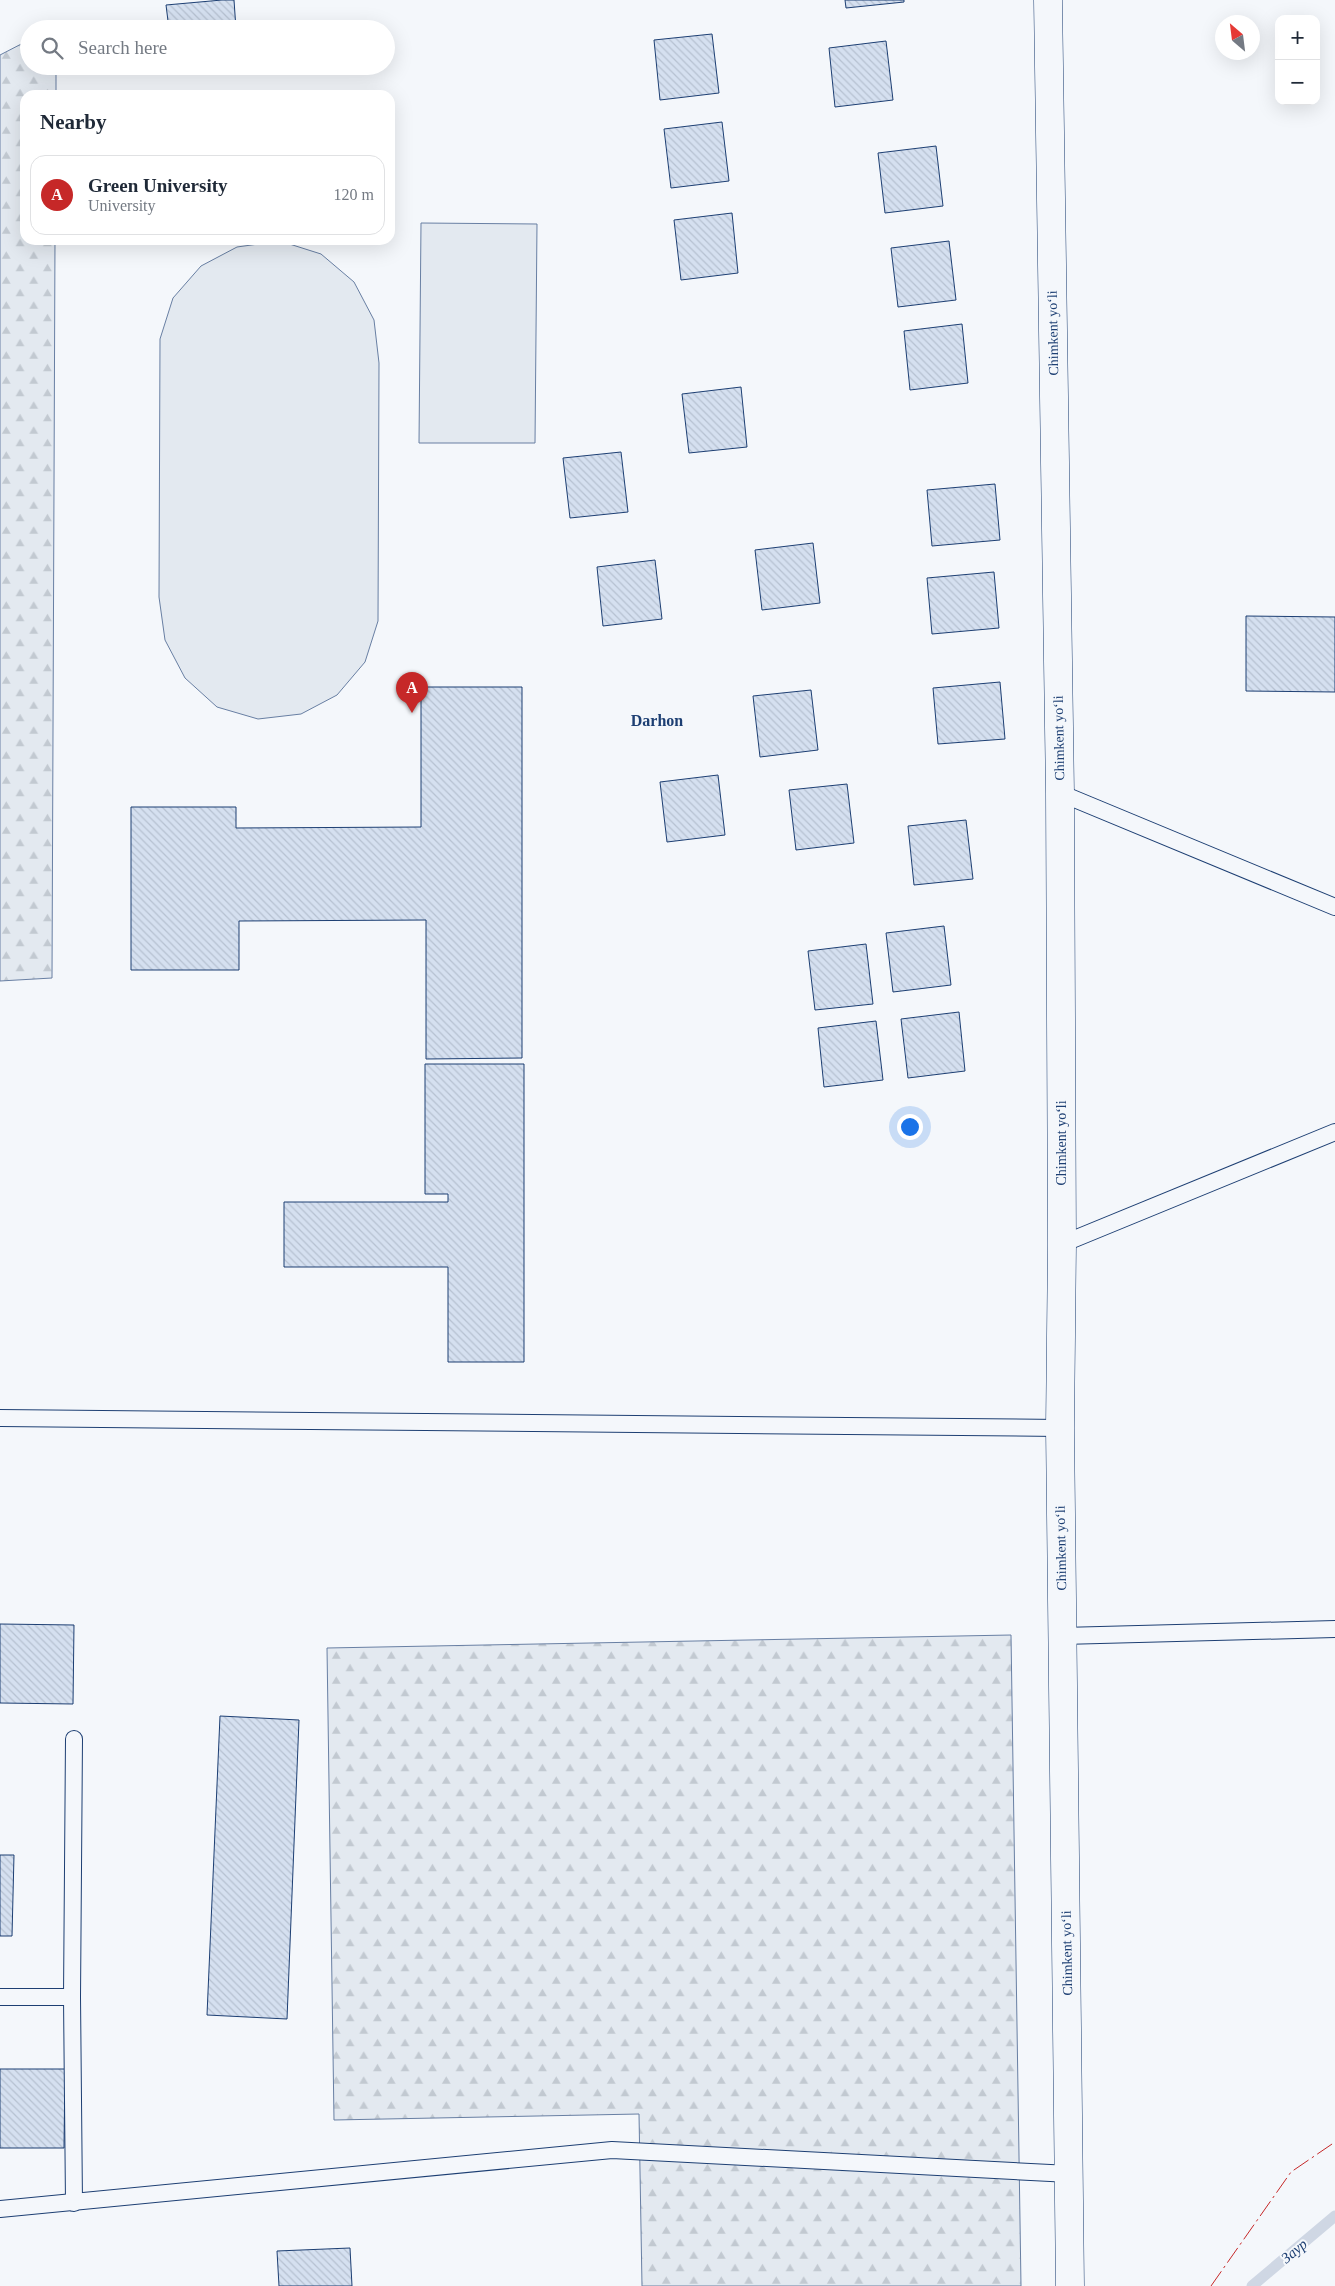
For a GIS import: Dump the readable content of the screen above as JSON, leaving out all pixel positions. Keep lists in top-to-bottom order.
{
  "streets": {
    "highway": ["Chimkent yo‘li"]
  },
  "districts": ["Darhon"],
  "water": ["Заур"],
  "north": "top left",
  "page": {
    "map_buttons": ["+", "−"],
    "search": "Search here",
    "heading": "Nearby",
    "list": [
      {
        "mark": "A",
        "name": "Green University",
        "note": "University",
        "value": "120 m"
      }
    ],
    "pins": "A"
  }
}
